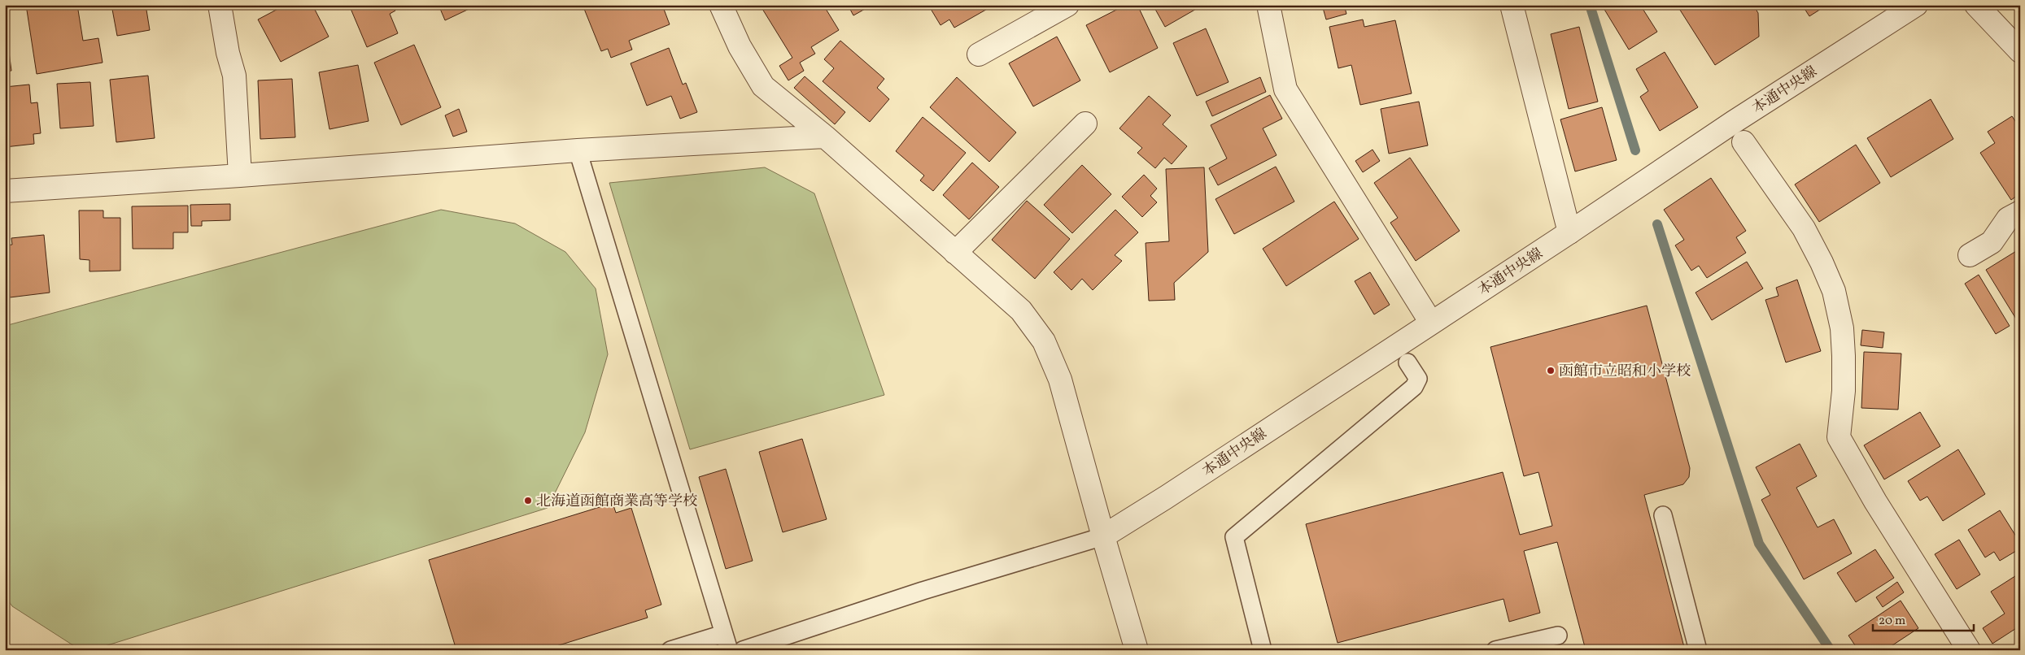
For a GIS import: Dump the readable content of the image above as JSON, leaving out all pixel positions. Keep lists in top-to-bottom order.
{
  "streets": {
    "street": ["本通中央線"]
  },
  "places": ["函館市立昭和小学校", "北海道函館商業高等学校"],
  "scale_bar": "20 m"
}
